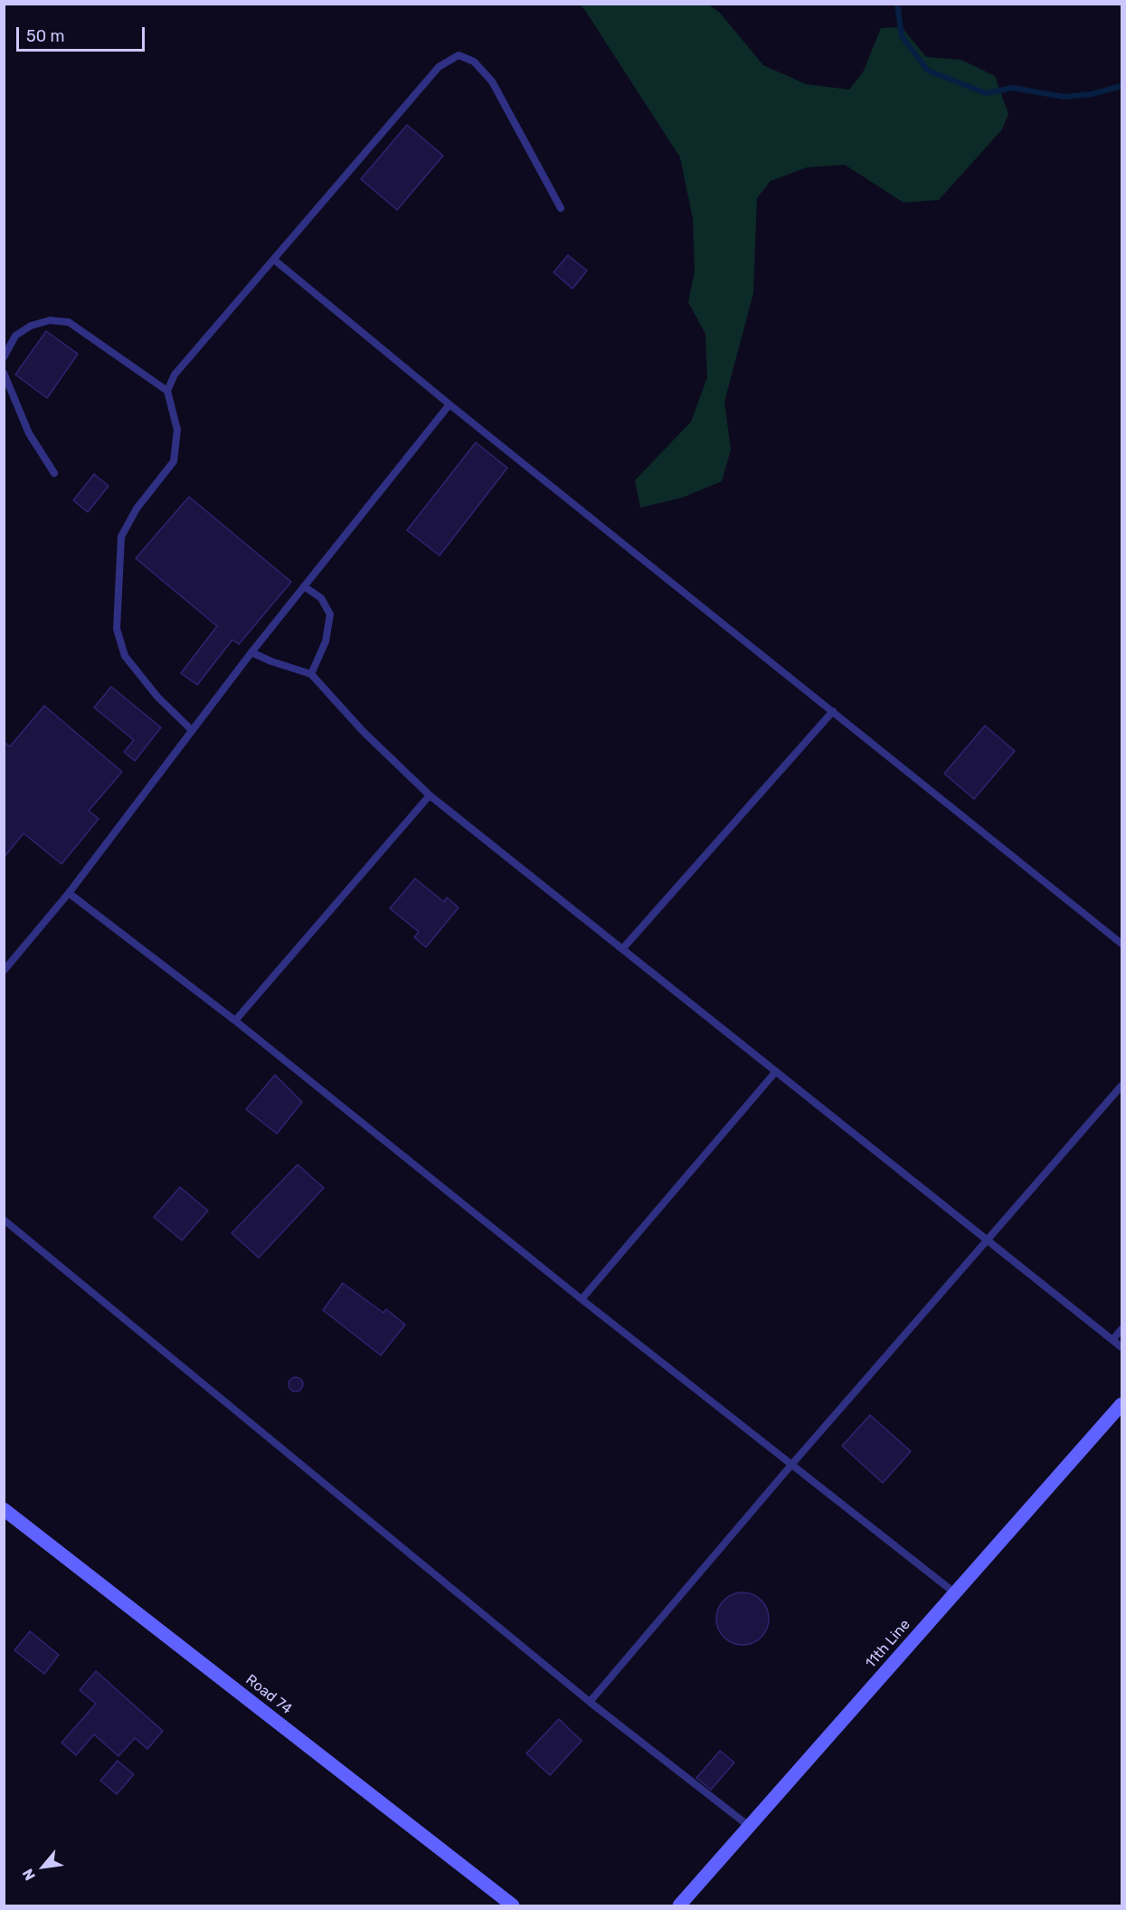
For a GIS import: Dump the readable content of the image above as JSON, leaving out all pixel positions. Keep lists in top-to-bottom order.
{
  "streets": {
    "main road": ["11th Line", "Road 74"]
  },
  "scale_bar": "50 m",
  "north": "bottom left"
}
